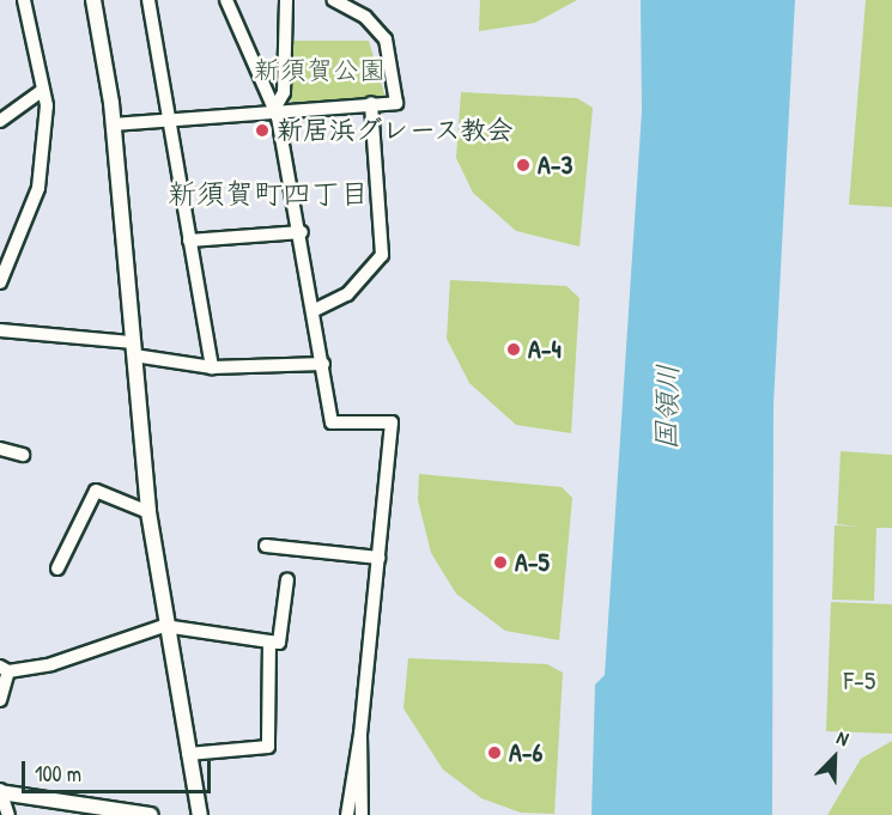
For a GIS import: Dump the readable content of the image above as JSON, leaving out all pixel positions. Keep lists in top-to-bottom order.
{
  "districts": ["新須賀町四丁目"],
  "water": ["国領川"],
  "parks": ["新須賀公園", "F-5"],
  "places": [
    "新居浜グレース教会",
    "A-3",
    "A-4",
    "A-5",
    "A-6"
  ],
  "scale_bar": "100 m",
  "north": "top right"
}
